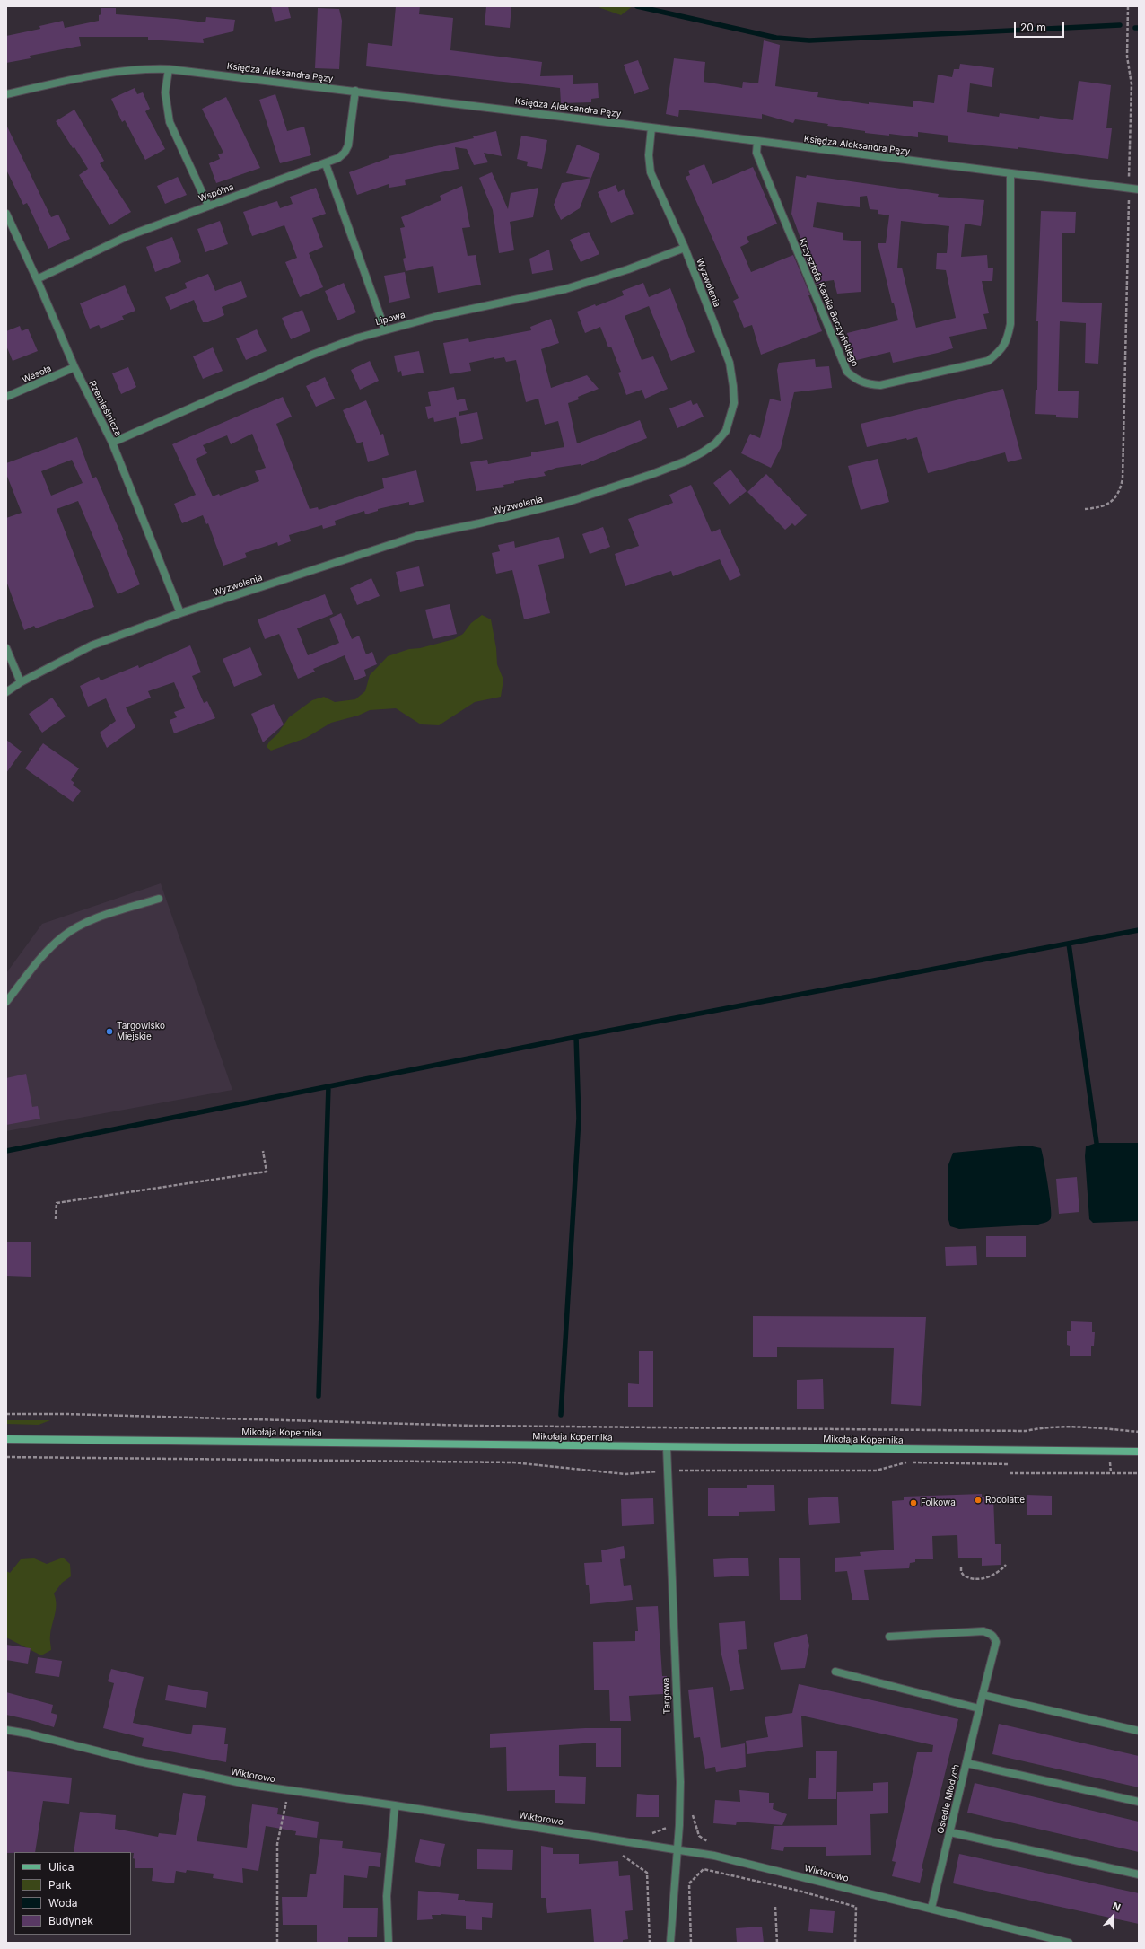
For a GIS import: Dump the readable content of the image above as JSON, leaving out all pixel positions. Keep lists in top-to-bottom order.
{
  "streets": {
    "main road": ["Mikołaja Kopernika"],
    "street": [
      "Księdza Aleksandra Pęzy",
      "Wspólna",
      "Wyzwolenia",
      "Krzysztofa Kamila Baczyńskiego",
      "Lipowa",
      "Wesoła",
      "Rzemieślnicza",
      "Targowa",
      "Wiktorowo",
      "Osiedle Młodych"
    ]
  },
  "crossings": [
    ["Księdza Aleksandra Pęzy", "Wspólna"],
    ["Księdza Aleksandra Pęzy", "Wyzwolenia"],
    ["Księdza Aleksandra Pęzy", "Krzysztofa Kamila Baczyńskiego"],
    ["Wspólna", "Rzemieślnicza"],
    ["Wyzwolenia", "Lipowa"],
    ["Wyzwolenia", "Rzemieślnicza"],
    ["Lipowa", "Rzemieślnicza"],
    ["Wesoła", "Rzemieślnicza"],
    ["Mikołaja Kopernika", "Targowa"],
    ["Targowa", "Wiktorowo"],
    ["Wiktorowo", "Osiedle Młodych"]
  ],
  "places": ["Targowisko Miejskie", "Rocolatte", "Folkowa"],
  "legend": [
    "Ulica",
    "Park",
    "Woda",
    "Budynek"
  ],
  "scale_bar": "20 m",
  "north": "top"
}
